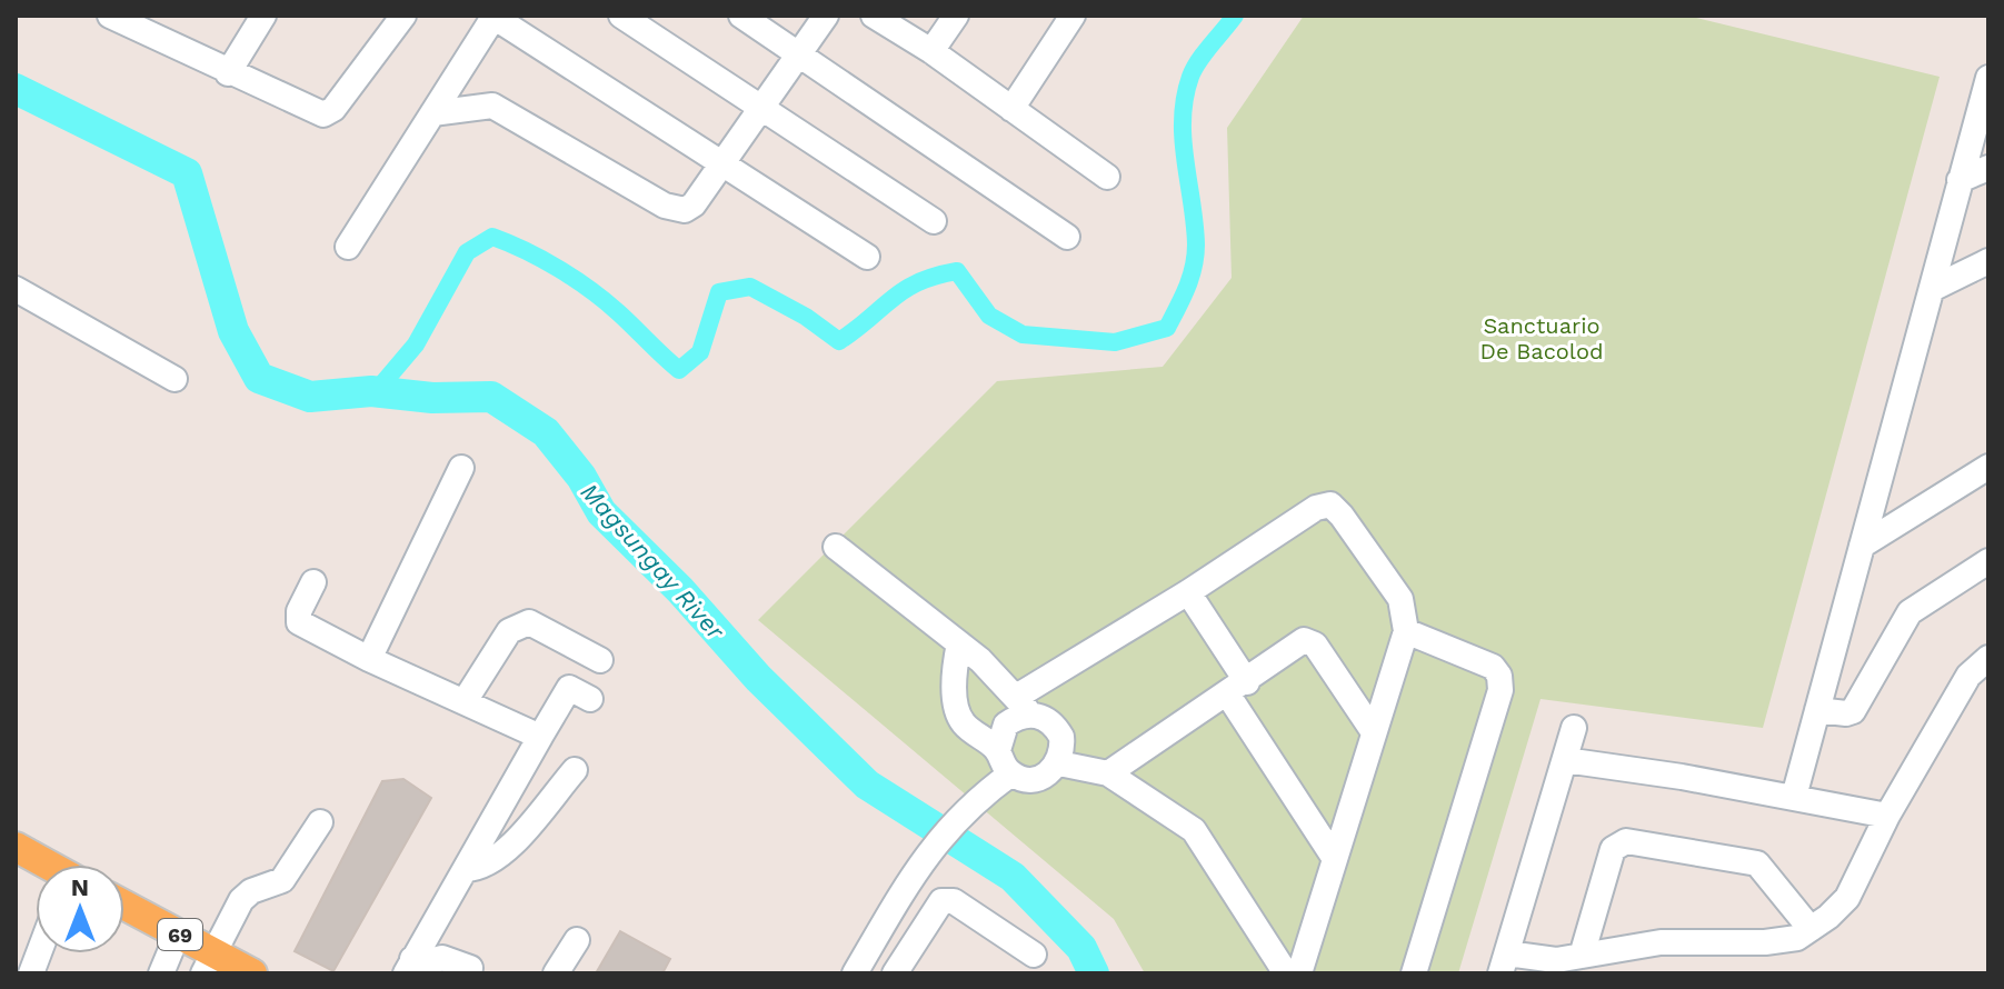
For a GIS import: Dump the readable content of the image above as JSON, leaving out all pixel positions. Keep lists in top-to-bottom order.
{
  "streets": {
    "main road": ["69"]
  },
  "water": ["Magsungay River"],
  "parks": ["Sanctuario De Bacolod"],
  "north": "top"
}
